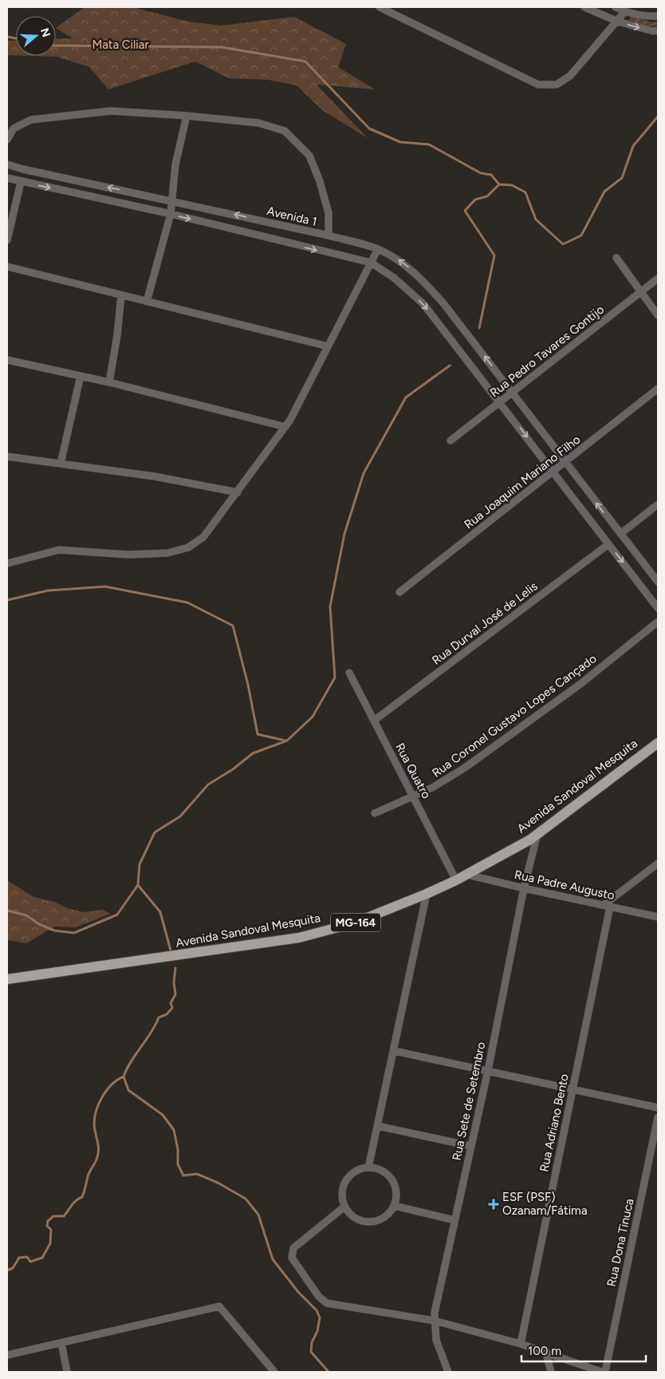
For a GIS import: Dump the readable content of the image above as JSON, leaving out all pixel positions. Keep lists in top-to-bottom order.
{
  "streets": {
    "main road": ["Avenida Sandoval Mesquita", "MG-164"],
    "street": [
      "Avenida 1",
      "Rua Pedro Tavares Gontijo",
      "Rua Joaquim Mariano Filho",
      "Rua Durval José de Lelis",
      "Rua Coronel Gustavo Lopes Cançado",
      "Rua Quatro",
      "Rua Padre Augusto",
      "Rua Sete de Setembro",
      "Rua Adriano Bento",
      "Rua Dona Tinuca"
    ]
  },
  "crossings": [
    ["Avenida 1", "Rua Pedro Tavares Gontijo"],
    ["Avenida 1", "Rua Joaquim Mariano Filho"],
    ["Rua Durval José de Lelis", "Rua Quatro"],
    ["Rua Coronel Gustavo Lopes Cançado", "Rua Quatro"],
    ["Rua Quatro", "Avenida Sandoval Mesquita"],
    ["Avenida Sandoval Mesquita", "Rua Padre Augusto"],
    ["Avenida Sandoval Mesquita", "Rua Sete de Setembro"],
    ["Rua Padre Augusto", "Rua Sete de Setembro"],
    ["Rua Padre Augusto", "Rua Adriano Bento"]
  ],
  "parks": ["Mata Ciliar"],
  "places": {
    "health": ["ESF (PSF) Ozanam/Fátima"]
  },
  "scale_bar": "100 m",
  "north": "right"
}
